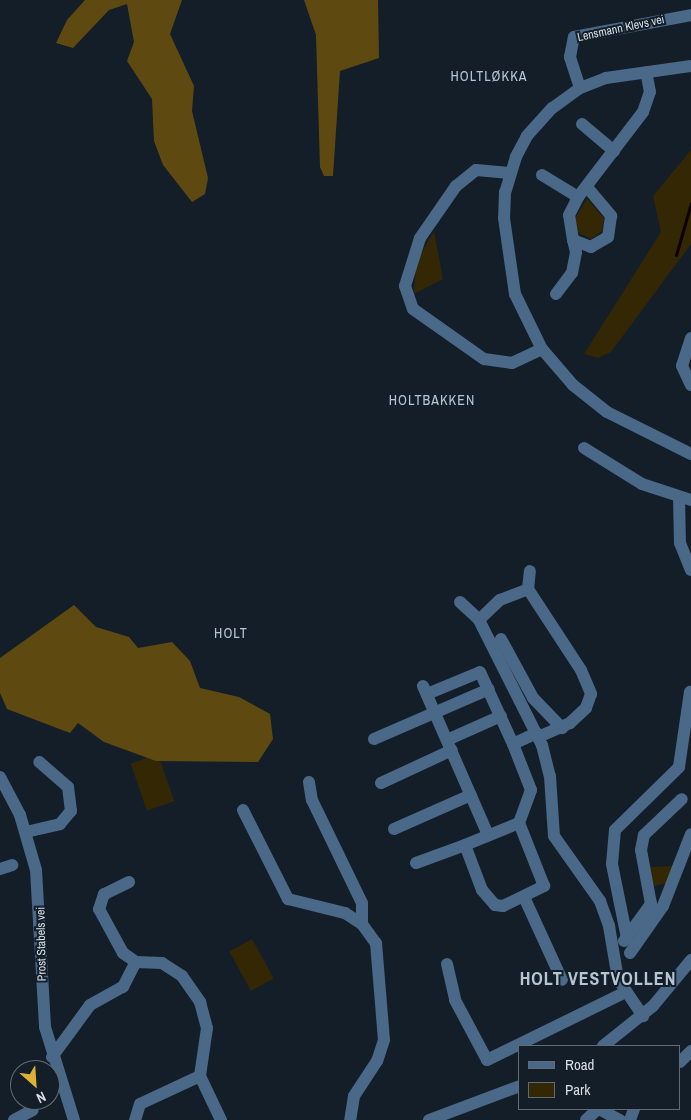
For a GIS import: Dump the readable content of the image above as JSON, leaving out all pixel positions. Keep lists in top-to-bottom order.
{
  "streets": {
    "street": ["Lensmann Klevs vei", "Prost Stabels vei"]
  },
  "districts": [
    "HOLTLØKKA",
    "HOLTBAKKEN",
    "HOLT",
    "HOLT VESTVOLLEN"
  ],
  "legend": ["Road", "Park"],
  "north": "bottom right"
}
